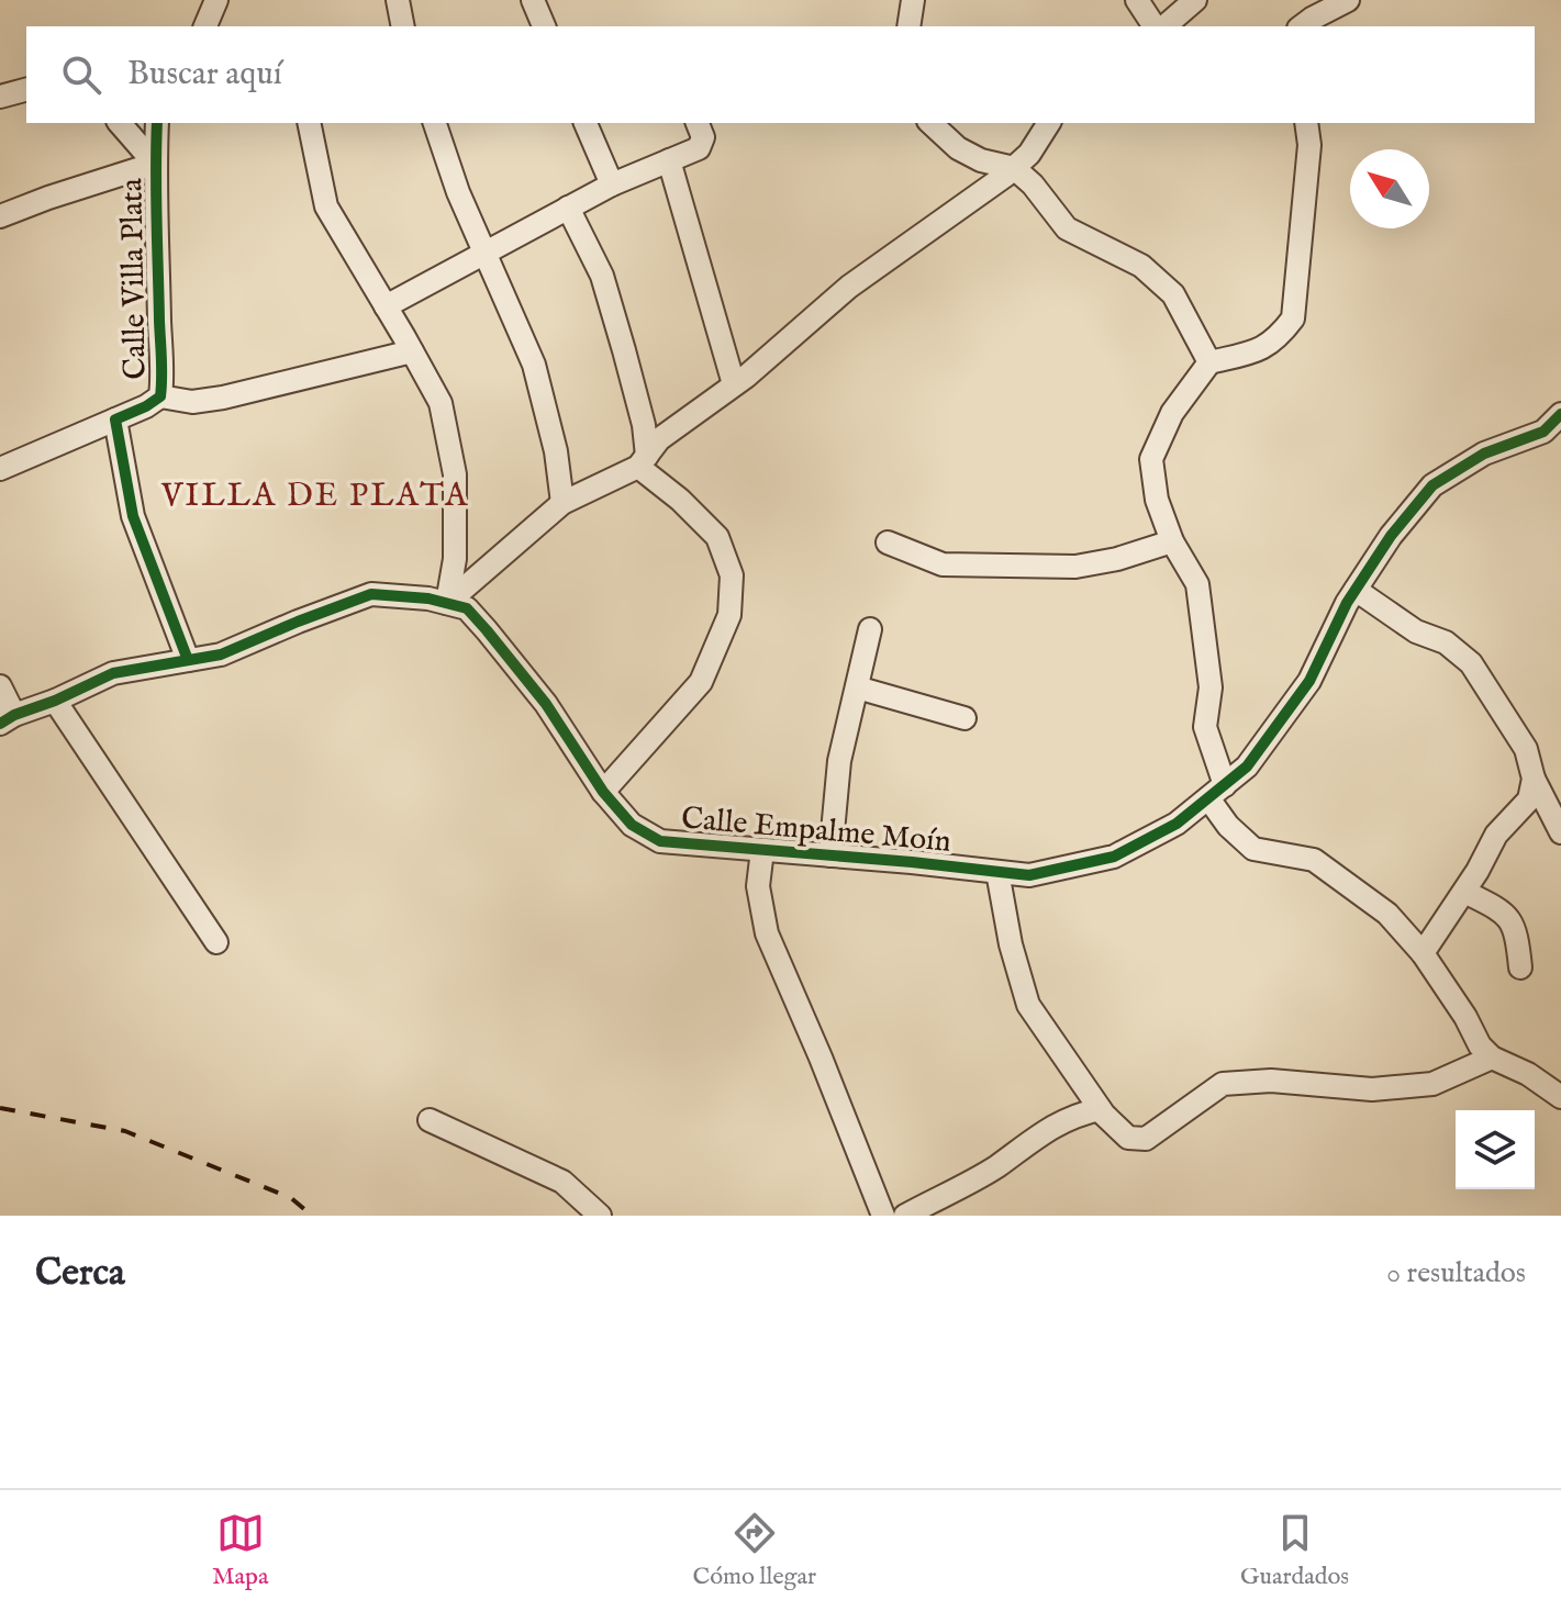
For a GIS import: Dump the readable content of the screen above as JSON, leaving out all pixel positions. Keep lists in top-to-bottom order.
{
  "streets": {
    "street": ["Calle Villa Plata", "Calle Empalme Moín"]
  },
  "crossings": [
    ["Calle Villa Plata", "Calle Empalme Moín"]
  ],
  "districts": ["VILLA DE PLATA"],
  "north": "top left",
  "page": {
    "search": "Buscar aquí",
    "heading": ["Cerca", "0 resultados"],
    "nav": ["Mapa", "Cómo llegar", "Guardados"]
  }
}
